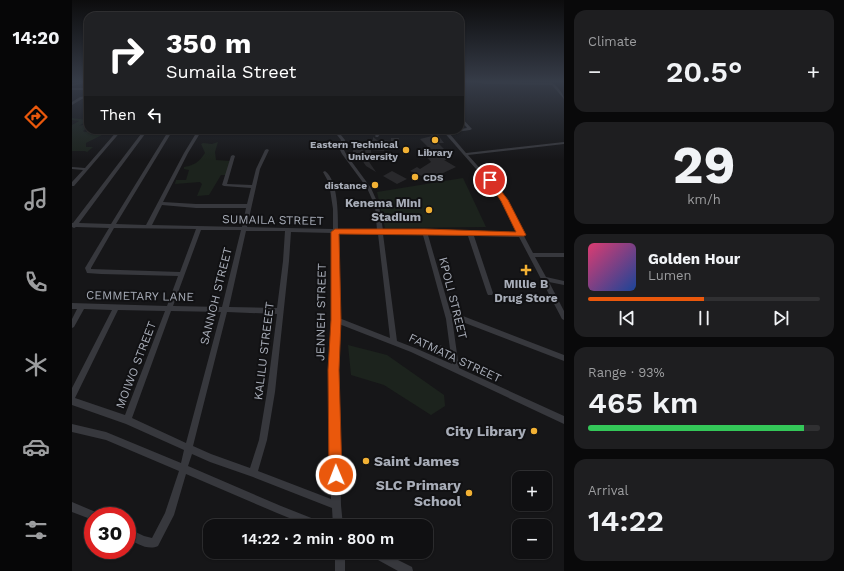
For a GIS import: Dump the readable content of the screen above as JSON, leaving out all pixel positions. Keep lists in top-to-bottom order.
{
  "streets": {
    "street": [
      "SUMAILA STREET",
      "CEMMETARY LANE",
      "SANNOH STREET",
      "KPOLI STREET",
      "JENNEH STREET",
      "KALILU STREEET",
      "FATMATA STREET",
      "MOIWO STREET"
    ]
  },
  "crossings": [
    ["SUMAILA STREET", "SANNOH STREET"],
    ["SUMAILA STREET", "KPOLI STREET"],
    ["SUMAILA STREET", "JENNEH STREET"],
    ["SUMAILA STREET", "KALILU STREEET"],
    ["SUMAILA STREET", "MOIWO STREET"],
    ["CEMMETARY LANE", "SANNOH STREET"],
    ["CEMMETARY LANE", "KALILU STREEET"],
    ["CEMMETARY LANE", "MOIWO STREET"],
    ["KPOLI STREET", "FATMATA STREET"],
    ["JENNEH STREET", "FATMATA STREET"]
  ],
  "places": {
    "other": [
      "Library",
      "Eastern Technical University",
      "CDS",
      "distance",
      "Kenema Mini Stadium",
      "City Library",
      "Saint James",
      "SLC Primary School"
    ],
    "health": ["Millie B Drug Store"]
  },
  "page": {
    "tabs": "14:20",
    "tile": [
      "Climate",
      ["29", "km/h"],
      ["Range · 93%", "465 km"],
      ["Arrival", "14:22"]
    ],
    "turn": ["350 m", "Sumaila Street"],
    "heat": ["−", "20.5°", "+"],
    "then": "Then",
    "song": ["Golden Hour", "Lumen"],
    "map_buttons": ["+", "−"],
    "limit": "30",
    "trip": "14:22 · 2 min · 800 m"
  }
}
